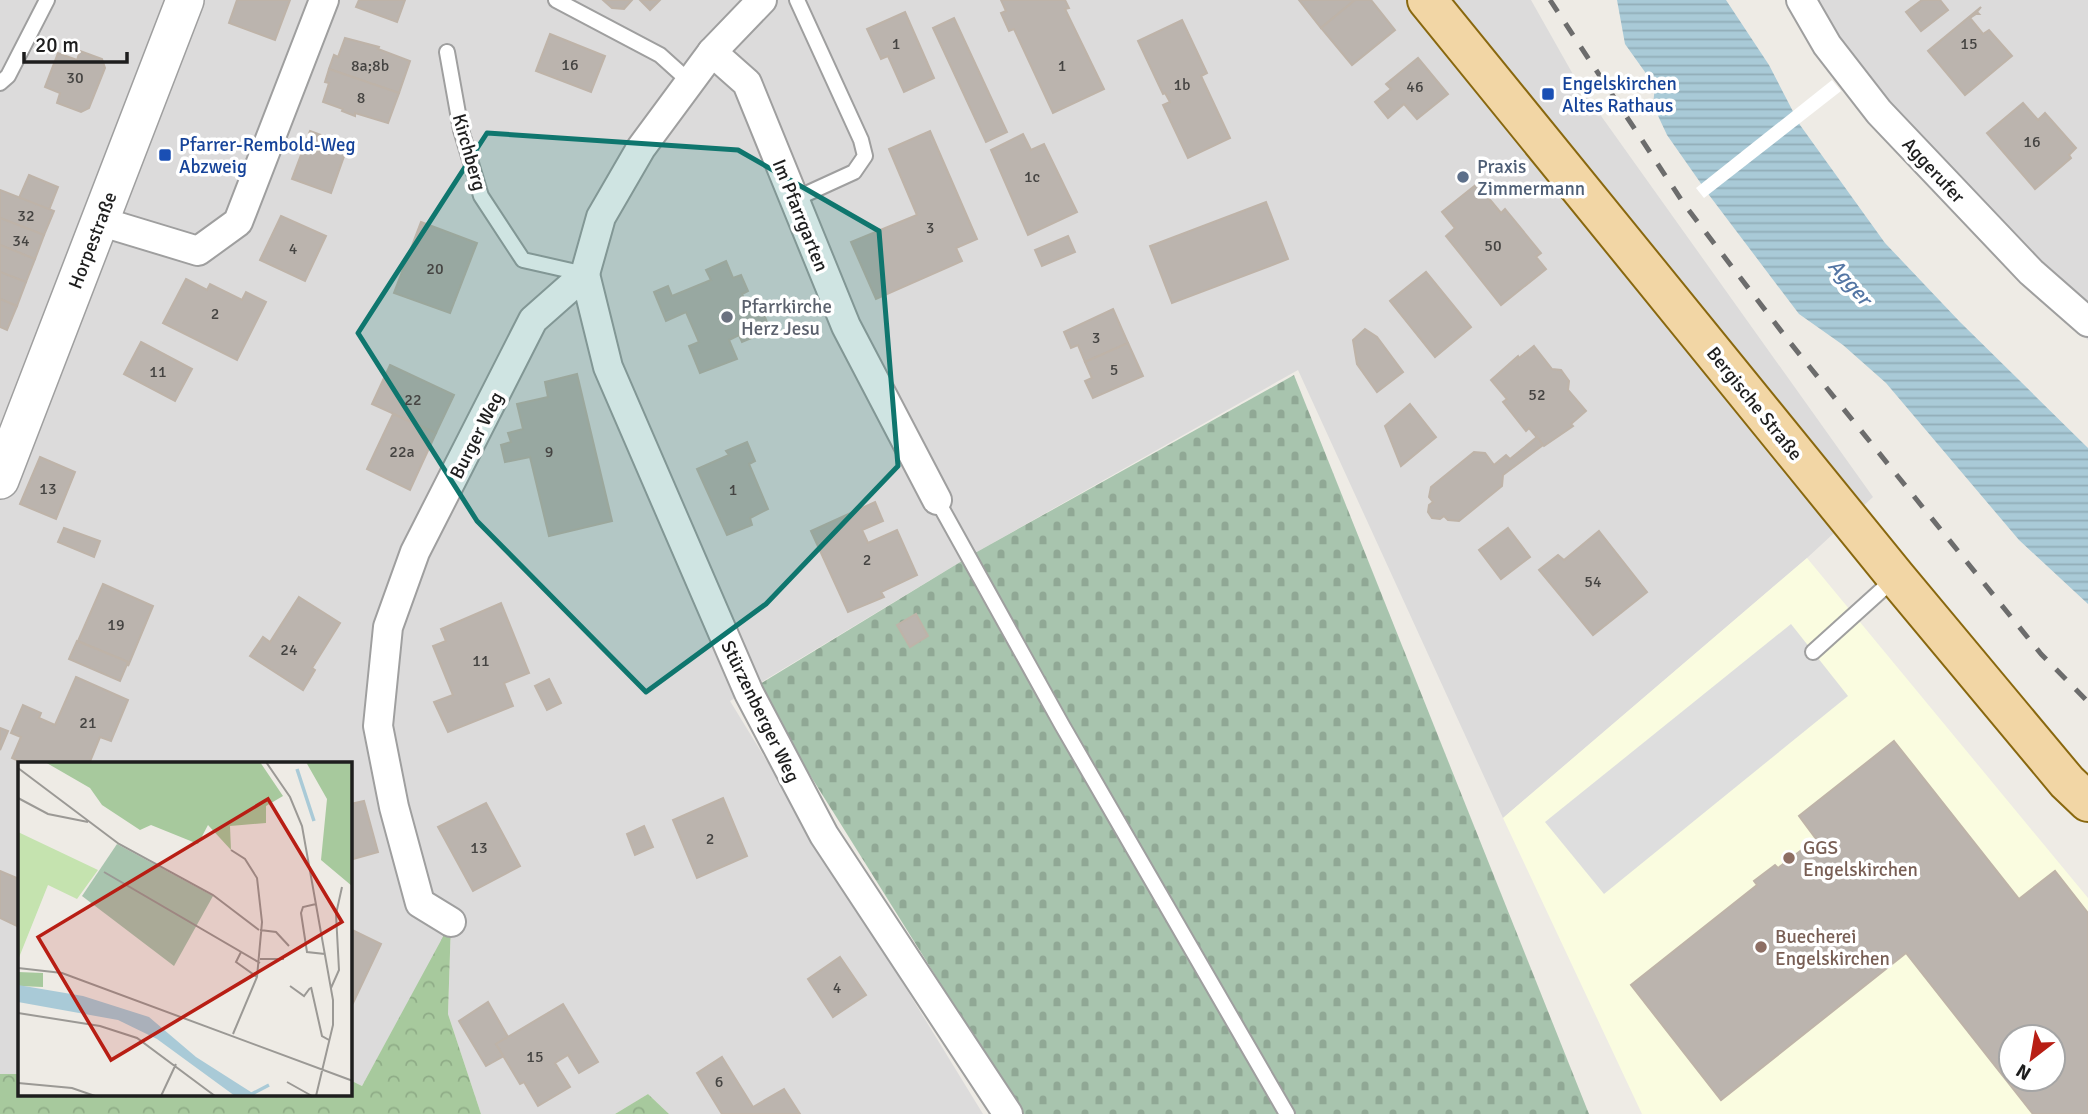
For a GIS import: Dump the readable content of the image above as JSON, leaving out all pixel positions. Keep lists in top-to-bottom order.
{
  "streets": {
    "main road": ["Bergische Straße"],
    "street": [
      "Aggerufer",
      "Im Pfarrgarten",
      "Horpestraße",
      "Burger Weg",
      "Stürzenberger Weg"
    ],
    "lane": ["Kirchberg"]
  },
  "crossings": [
    ["Kirchberg", "Burger Weg"],
    ["Kirchberg", "Stürzenberger Weg"],
    ["Burger Weg", "Stürzenberger Weg"]
  ],
  "water": ["Agger"],
  "places": {
    "transit": ["Engelskirchen Altes Rathaus", "Pfarrer-Rembold-Weg Abzweig"],
    "other": [
      "Praxis Zimmermann",
      "Pfarrkirche Herz Jesu",
      "GGS Engelskirchen",
      "Buecherei Engelskirchen"
    ]
  },
  "house_numbers": [
    "1",
    "15",
    "16",
    "8a;8b",
    "1",
    "30",
    "1b",
    "46",
    "8",
    "16",
    "1c",
    "32",
    "3",
    "34",
    "50",
    "4",
    "20",
    "2",
    "3",
    "5",
    "11",
    "52",
    "22",
    "22a",
    "9",
    "13",
    "1",
    "2",
    "54",
    "19",
    "24",
    "11",
    "21",
    "2",
    "13",
    "4",
    "15",
    "6"
  ],
  "scale_bar": "20 m",
  "north": "bottom left"
}
